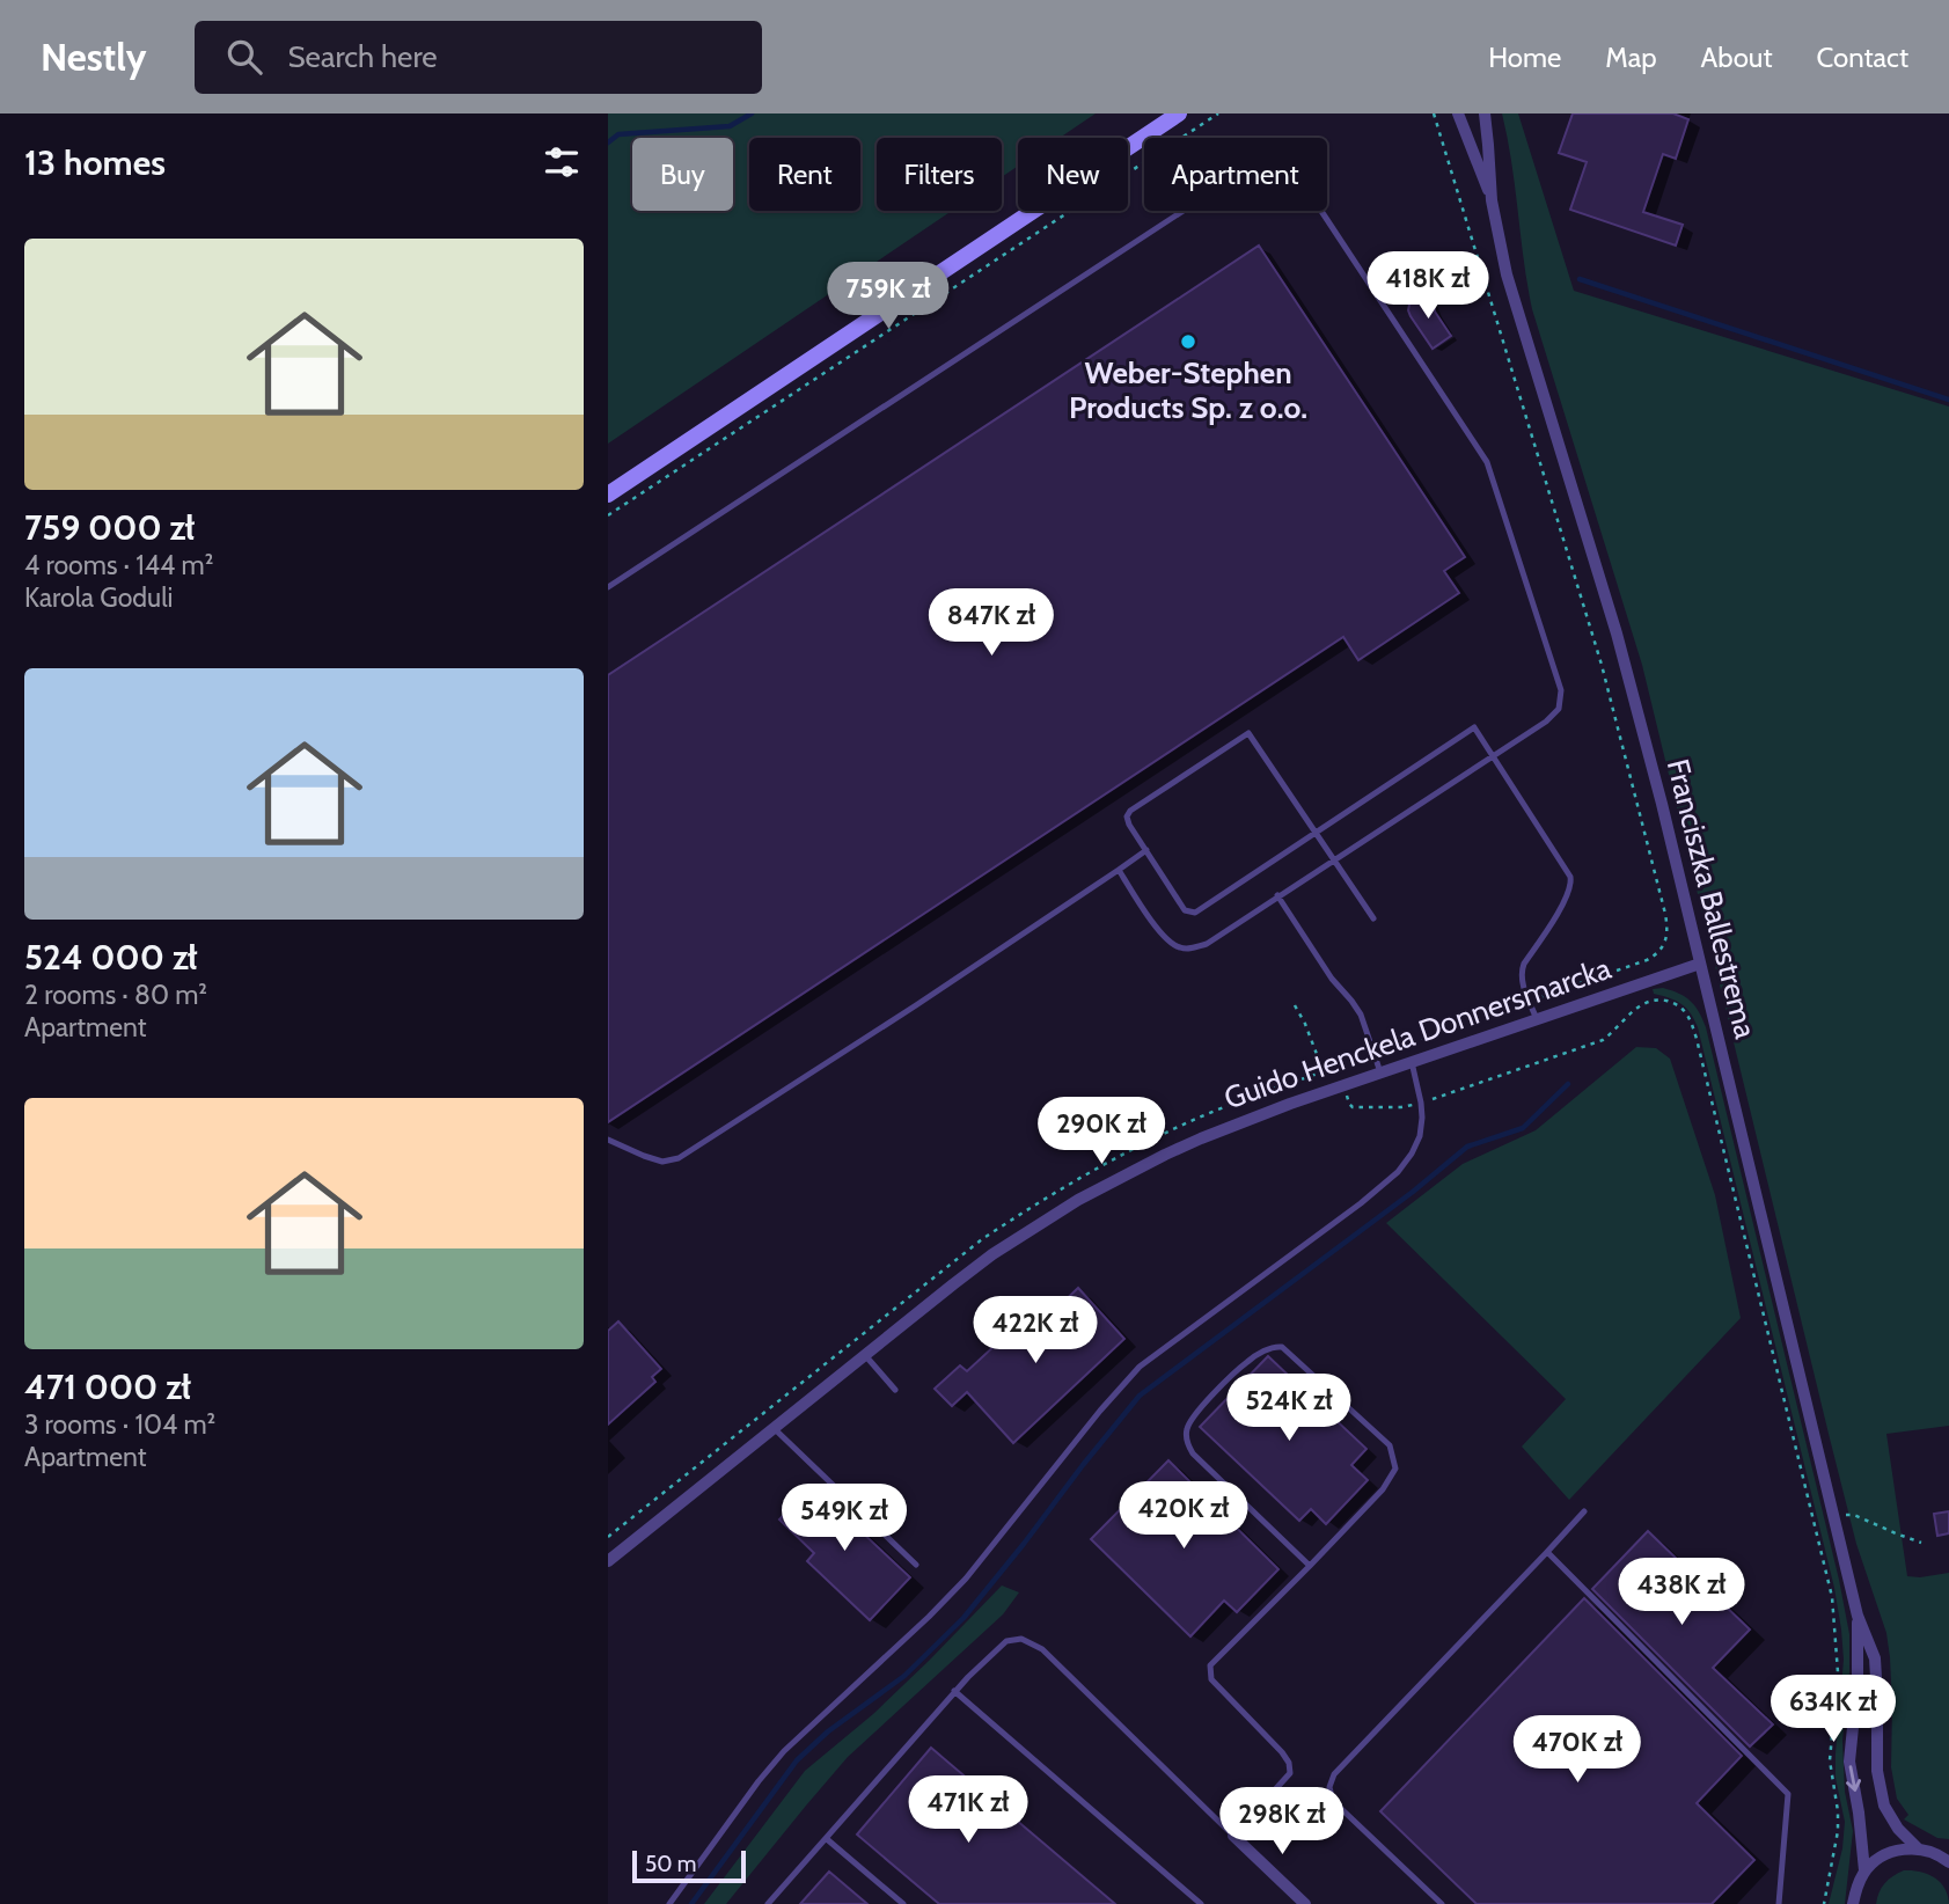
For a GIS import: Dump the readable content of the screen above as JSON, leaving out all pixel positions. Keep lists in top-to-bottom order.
{
  "streets": {
    "street": ["Franciszka Ballestrema", "Guido Henckela Donnersmarcka"]
  },
  "crossings": [
    ["Franciszka Ballestrema", "Guido Henckela Donnersmarcka"]
  ],
  "places": ["Weber-Stephen Products Sp. z o.o."],
  "scale_bar": "50 m",
  "page": {
    "header": "Nestly",
    "search": "Search here",
    "nav": [
      "Home",
      "Map",
      "About",
      "Contact"
    ],
    "heading": "13 homes",
    "chip": [
      "Buy",
      "Rent",
      "Filters",
      "New",
      "Apartment"
    ],
    "list": [
      {
        "name": "759 000 zł",
        "note": "4 rooms · 144 m² · Karola Goduli"
      },
      {
        "name": "524 000 zł",
        "note": "2 rooms · 80 m² · Apartment"
      },
      {
        "name": "471 000 zł",
        "note": "3 rooms · 104 m² · Apartment"
      }
    ],
    "price": [
      "418K zł",
      "759K zł",
      "847K zł",
      "290K zł",
      "422K zł",
      "524K zł",
      "420K zł",
      "549K zł",
      "438K zł",
      "634K zł",
      "470K zł",
      "471K zł",
      "298K zł"
    ],
    "scale": "50 m"
  }
}
